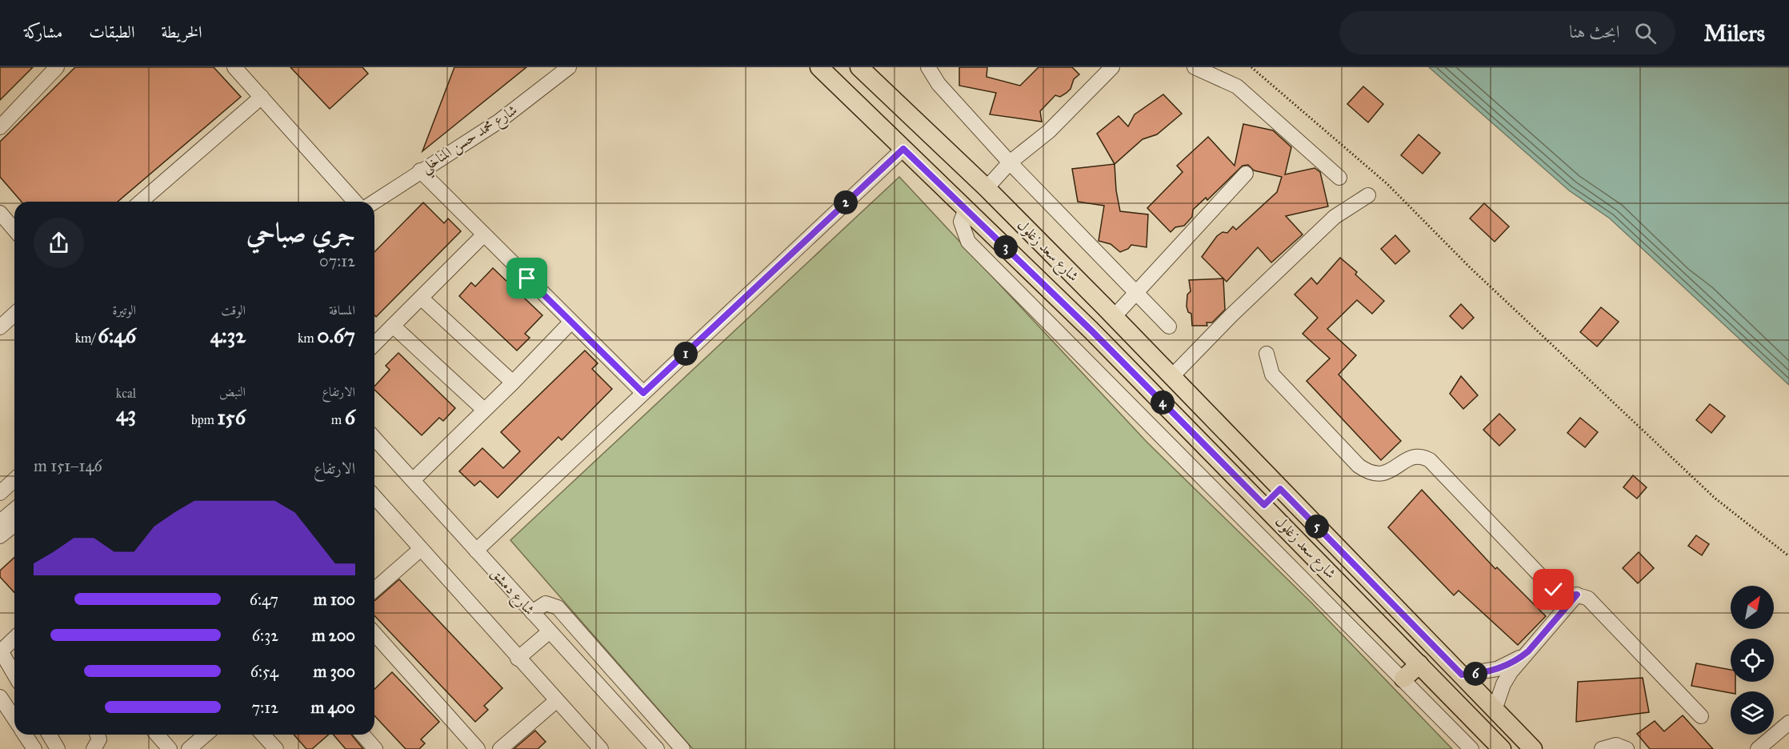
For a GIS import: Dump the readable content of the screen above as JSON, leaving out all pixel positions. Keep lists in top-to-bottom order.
{
  "streets": {
    "main road": ["شارع سعد زغلول"],
    "street": ["شارع محمد حسن المناخلي", "شارع دمشق"]
  },
  "north": "top right",
  "page": {
    "header": "Milers",
    "search": "ابحث هنا",
    "nav": ["الخريطة", "الطبقات", "مشاركة"],
    "pins": [
      "2",
      "3",
      "1",
      "4",
      "5",
      "6"
    ],
    "heading": ["جري صباحي", "07:12"],
    "stats": [
      ["المسافة", "0.67 km"],
      ["الوقت", "4:32"],
      ["الوتيرة", "6:46 /km"],
      ["الارتفاع", "6 m"],
      ["النبض", "156 bpm"],
      ["kcal", "43"]
    ],
    "chart": ["الارتفاع", "146–151 m"],
    "list": [
      {
        "name": "100 m",
        "note": "6:47"
      },
      {
        "name": "200 m",
        "note": "6:32"
      },
      {
        "name": "300 m",
        "note": "6:54"
      },
      {
        "name": "400 m",
        "note": "7:12"
      }
    ]
  }
}
